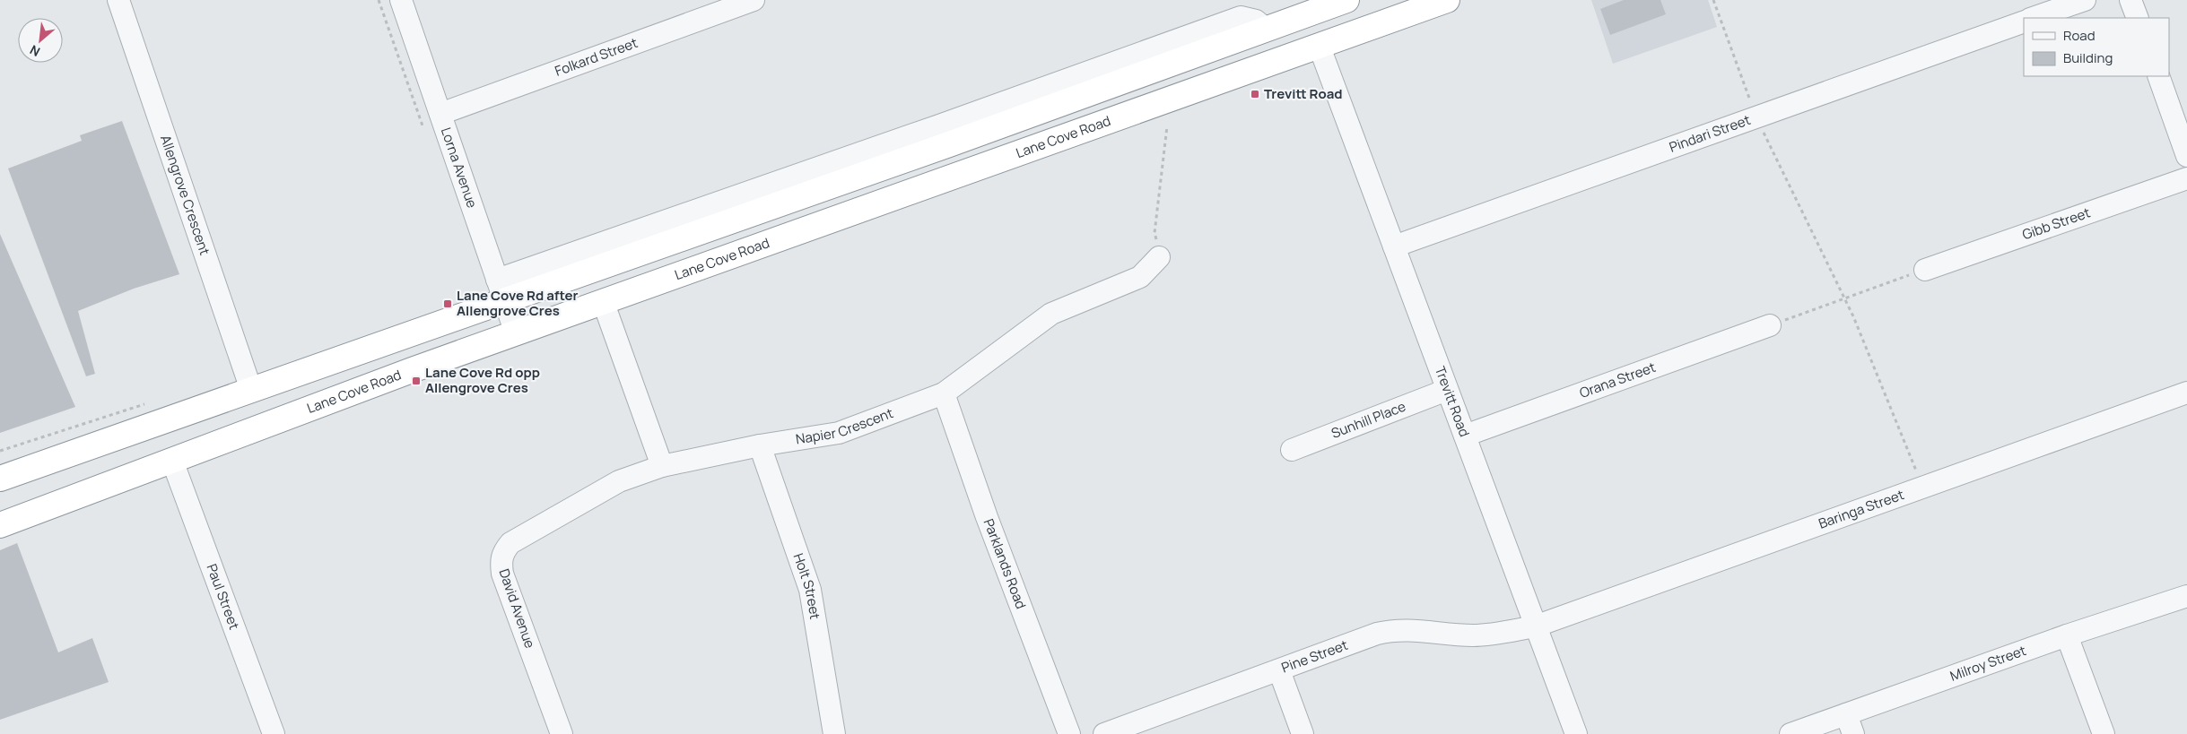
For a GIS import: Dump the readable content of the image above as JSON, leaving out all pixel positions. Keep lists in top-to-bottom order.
{
  "streets": {
    "highway": ["Lane Cove Road"],
    "street": [
      "Folkard Street",
      "Pindari Street",
      "Lorna Avenue",
      "Allengrove Crescent",
      "Gibb Street",
      "Orana Street",
      "Trevitt Road",
      "Sunhill Place",
      "Napier Crescent",
      "Baringa Street",
      "Parklands Road",
      "Holt Street",
      "Paul Street",
      "David Avenue",
      "Pine Street",
      "Milroy Street"
    ]
  },
  "crossings": [
    ["Folkard Street", "Lorna Avenue"],
    ["Pindari Street", "Trevitt Road"],
    ["Lane Cove Road", "Lorna Avenue"],
    ["Lane Cove Road", "Trevitt Road"],
    ["Lane Cove Road", "Paul Street"],
    ["Orana Street", "Trevitt Road"],
    ["Trevitt Road", "Sunhill Place"],
    ["Trevitt Road", "Baringa Street"],
    ["Trevitt Road", "Pine Street"],
    ["Napier Crescent", "Parklands Road"],
    ["Napier Crescent", "Holt Street"],
    ["Napier Crescent", "David Avenue"],
    ["Baringa Street", "Pine Street"]
  ],
  "places": {
    "transit": ["Trevitt Road", "Lane Cove Rd after Allengrove Cres", "Lane Cove Rd opp Allengrove Cres"]
  },
  "legend": ["Road", "Building"],
  "north": "bottom left"
}
